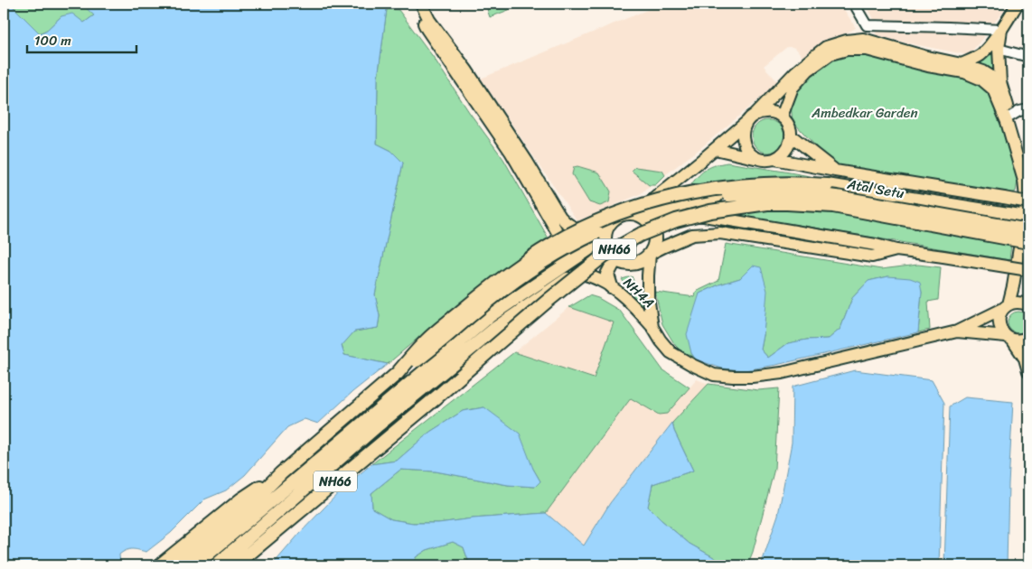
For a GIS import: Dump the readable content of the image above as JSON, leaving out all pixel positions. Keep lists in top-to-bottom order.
{
  "streets": {
    "highway": ["Atal Setu", "NH66"],
    "main road": ["NH4A"]
  },
  "crossings": [
    ["Atal Setu", "NH66"]
  ],
  "parks": ["Ambedkar Garden"],
  "scale_bar": "100 m"
}
